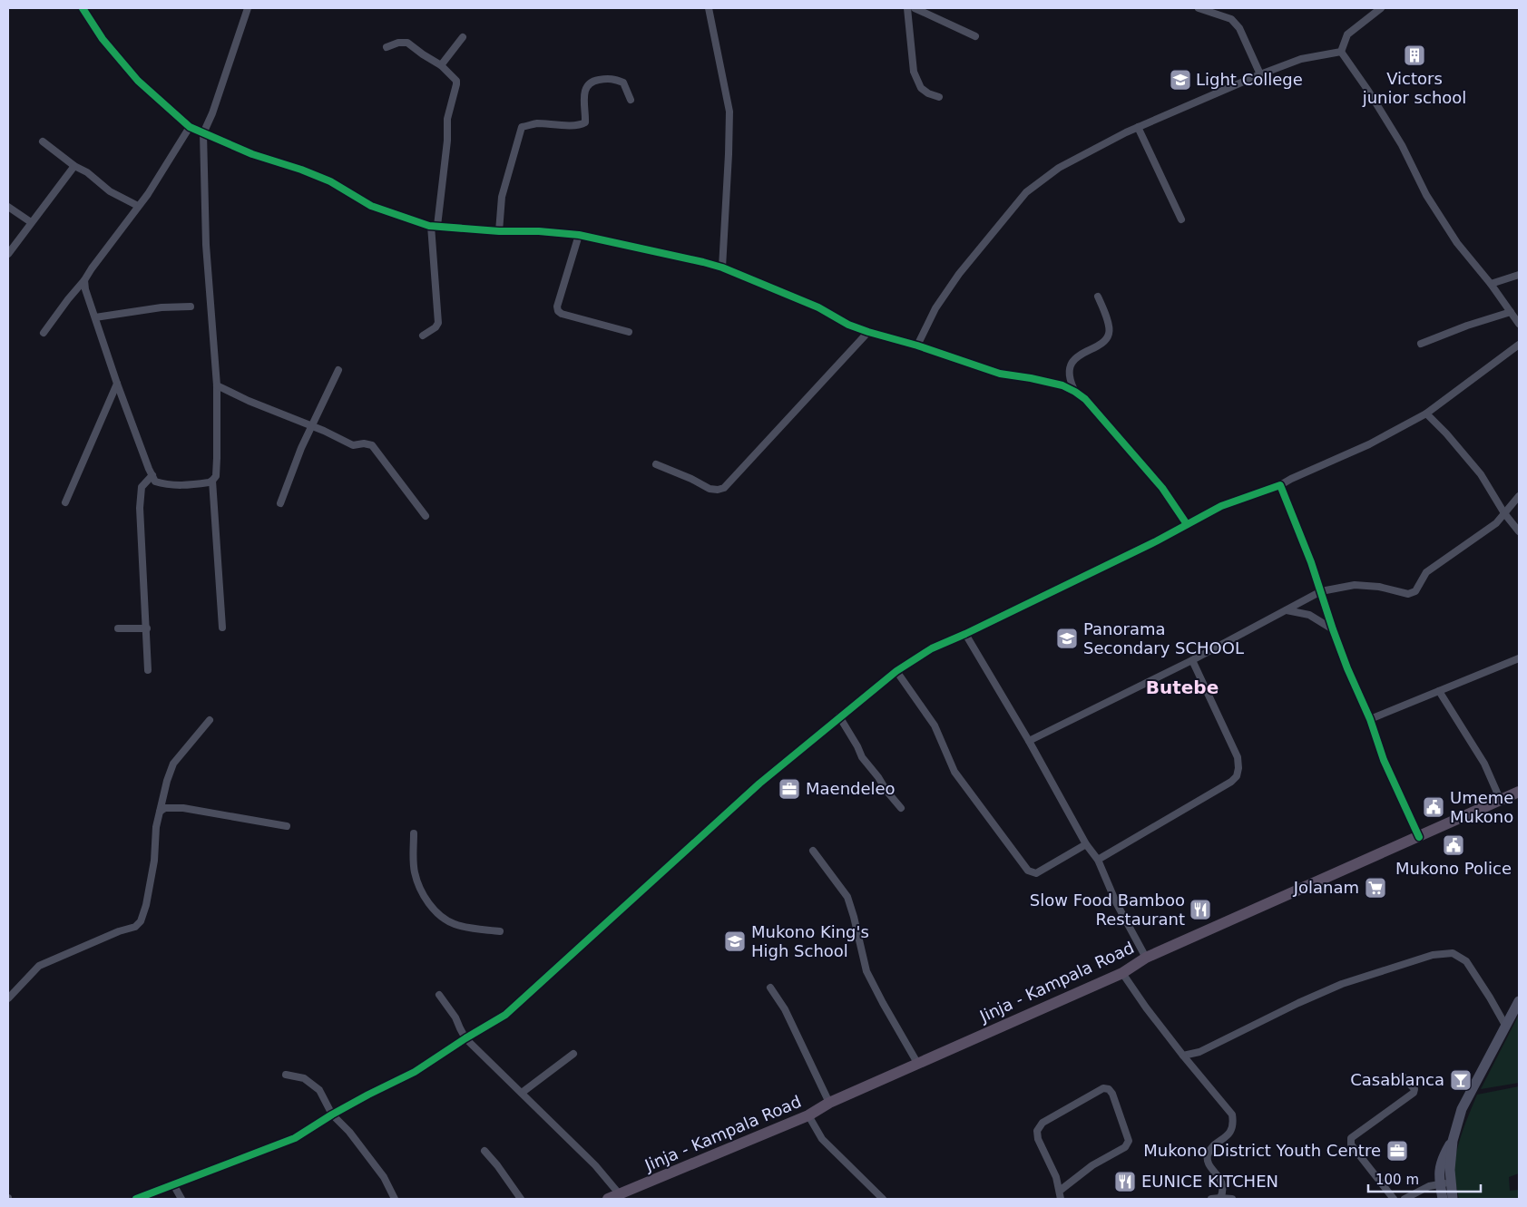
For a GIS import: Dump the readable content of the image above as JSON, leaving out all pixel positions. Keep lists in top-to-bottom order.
{
  "streets": {
    "highway": ["Jinja - Kampala Road"]
  },
  "districts": ["Butebe"],
  "places": {
    "building": ["Victors junior school"],
    "school or university": ["Light College", "Panorama Secondary SCHOOL", "Mukono King's High School"],
    "office": ["Maendeleo", "Mukono District Youth Centre"],
    "public building": ["Umeme Mukono", "Mukono Police"],
    "supermarket": ["Jolanam"],
    "restaurant": ["Slow Food Bamboo Restaurant", "EUNICE KITCHEN"],
    "bar": ["Casablanca"]
  },
  "scale_bar": "100 m"
}
